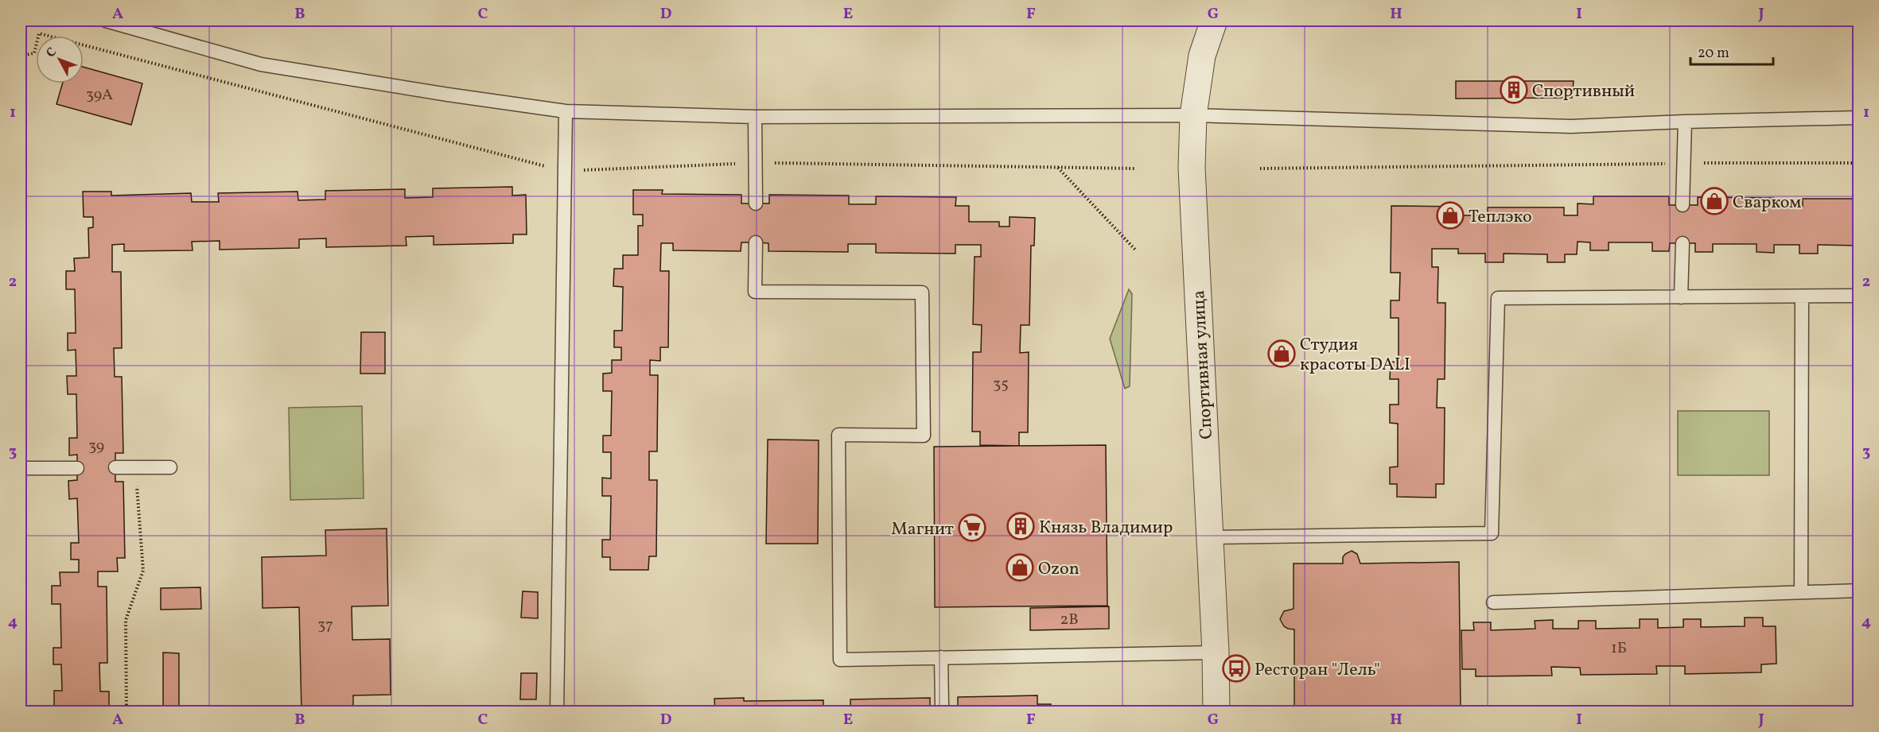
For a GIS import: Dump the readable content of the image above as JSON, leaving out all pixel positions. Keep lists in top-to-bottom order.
{
  "streets": {
    "street": ["Спортивная улица"]
  },
  "places": {
    "building": ["Спортивный", "Князь Владимир"],
    "shop": [
      "Сварком",
      "Теплэко",
      "Студия красоты DALI",
      "Ozon"
    ],
    "supermarket": ["Магнит"],
    "bus stop": ["Ресторан \"Лель\""]
  },
  "house_numbers": [
    "39А",
    "35",
    "39",
    "2В",
    "37",
    "1Б"
  ],
  "scale_bar": "20 m",
  "north": "top left",
  "grid": {
    "columns": [
      "A",
      "B",
      "C",
      "D",
      "E",
      "F",
      "G",
      "H",
      "I",
      "J"
    ],
    "rows": [
      "1",
      "2",
      "3",
      "4"
    ]
  }
}
